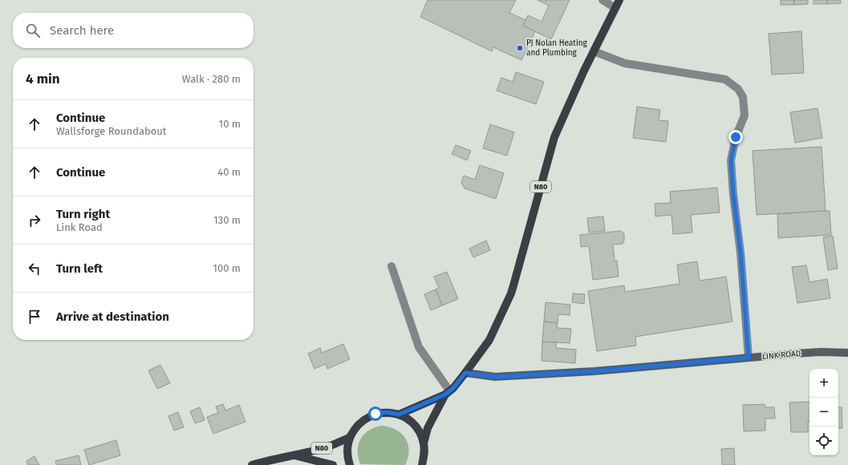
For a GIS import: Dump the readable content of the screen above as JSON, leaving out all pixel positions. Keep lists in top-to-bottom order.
{
  "streets": {
    "main road": ["N80"],
    "street": ["LINK ROAD"]
  },
  "crossings": [
    ["N80", "LINK ROAD"]
  ],
  "places": ["PJ Nolan Heating and Plumbing"],
  "page": {
    "search": "Search here",
    "heading": ["4 min", "Walk · 280 m"],
    "list": [
      ["Continue", "Wallsforge Roundabout", "10 m"],
      ["Continue", "40 m"],
      ["Turn right", "Link Road", "130 m"],
      ["Turn left", "100 m"],
      "Arrive at destination"
    ],
    "map_buttons": ["+", "−"]
  }
}
